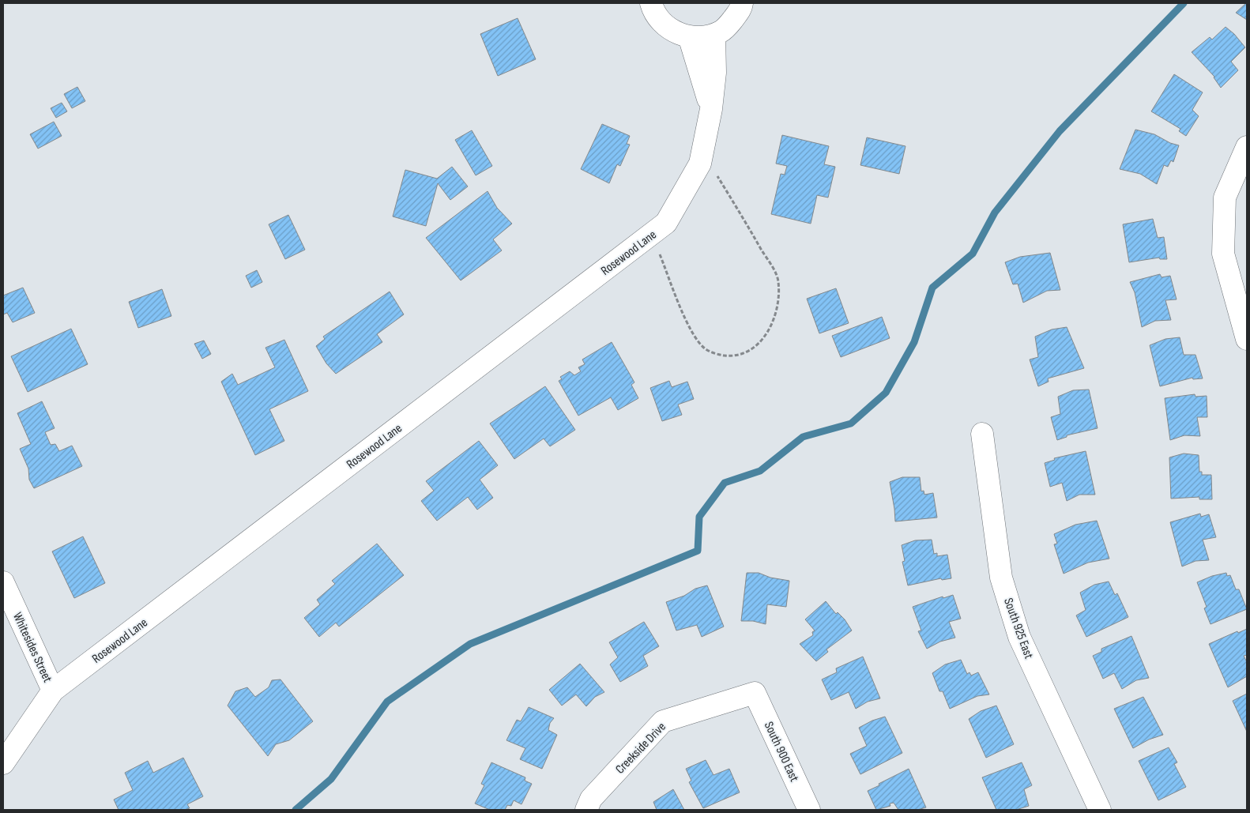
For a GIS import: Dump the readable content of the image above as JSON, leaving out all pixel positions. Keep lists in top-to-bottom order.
{
  "streets": {
    "street": [
      "Rosewood Lane",
      "South 925 East",
      "Whitesides Street",
      "Creekside Drive",
      "South 900 East"
    ]
  },
  "crossings": [
    ["Rosewood Lane", "Whitesides Street"],
    ["Creekside Drive", "South 900 East"]
  ]
}
